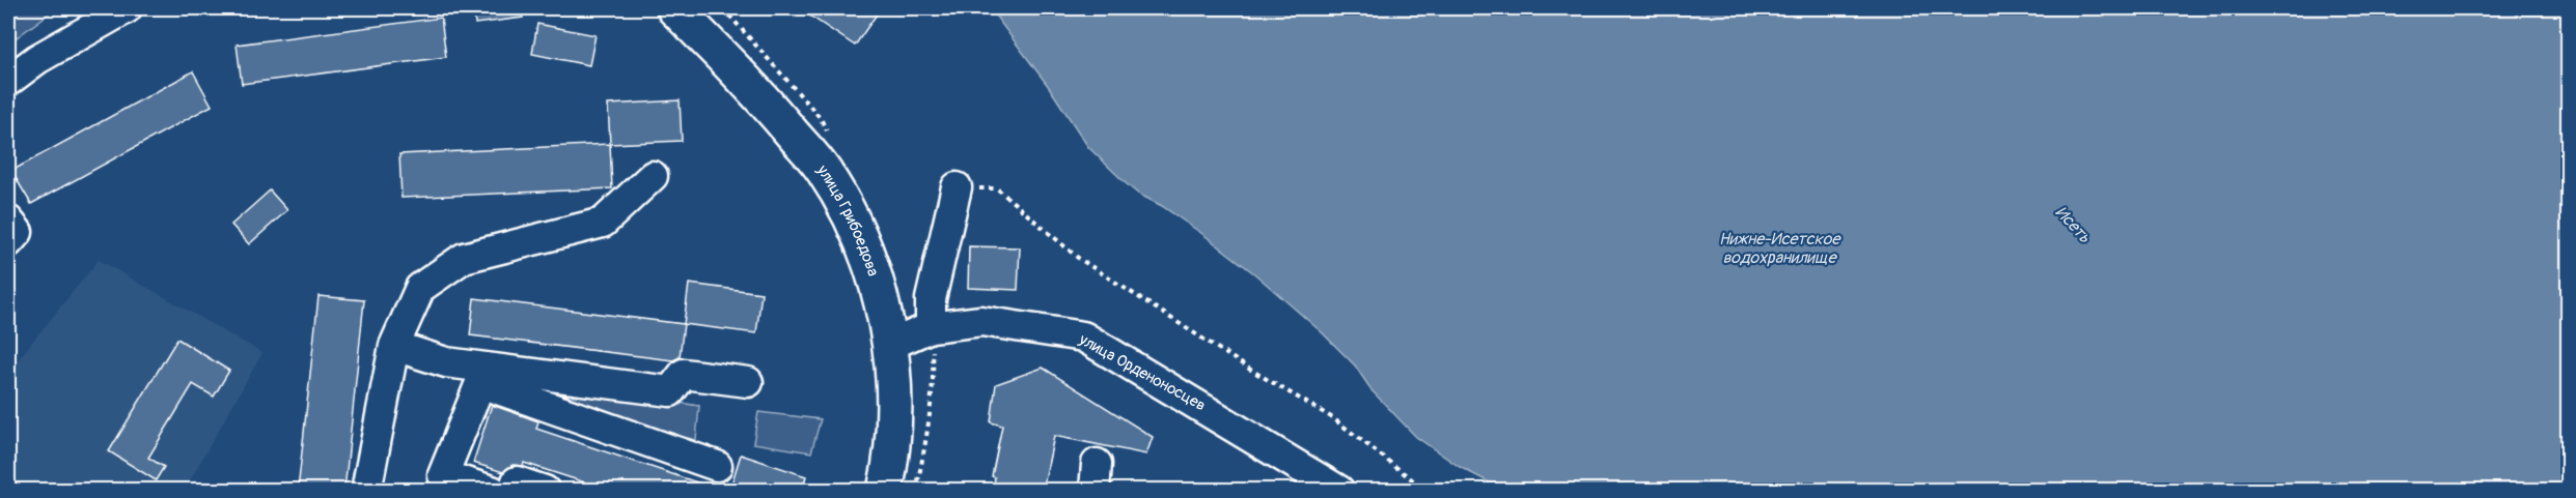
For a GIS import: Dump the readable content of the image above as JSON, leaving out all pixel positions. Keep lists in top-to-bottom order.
{
  "streets": {
    "main road": ["улица Грибоедова"],
    "street": ["улица Орденоносцев"]
  },
  "crossings": [
    ["улица Грибоедова", "улица Орденоносцев"]
  ],
  "water": ["Исеть", "Нижне-Исетское водохранилище"]
}
